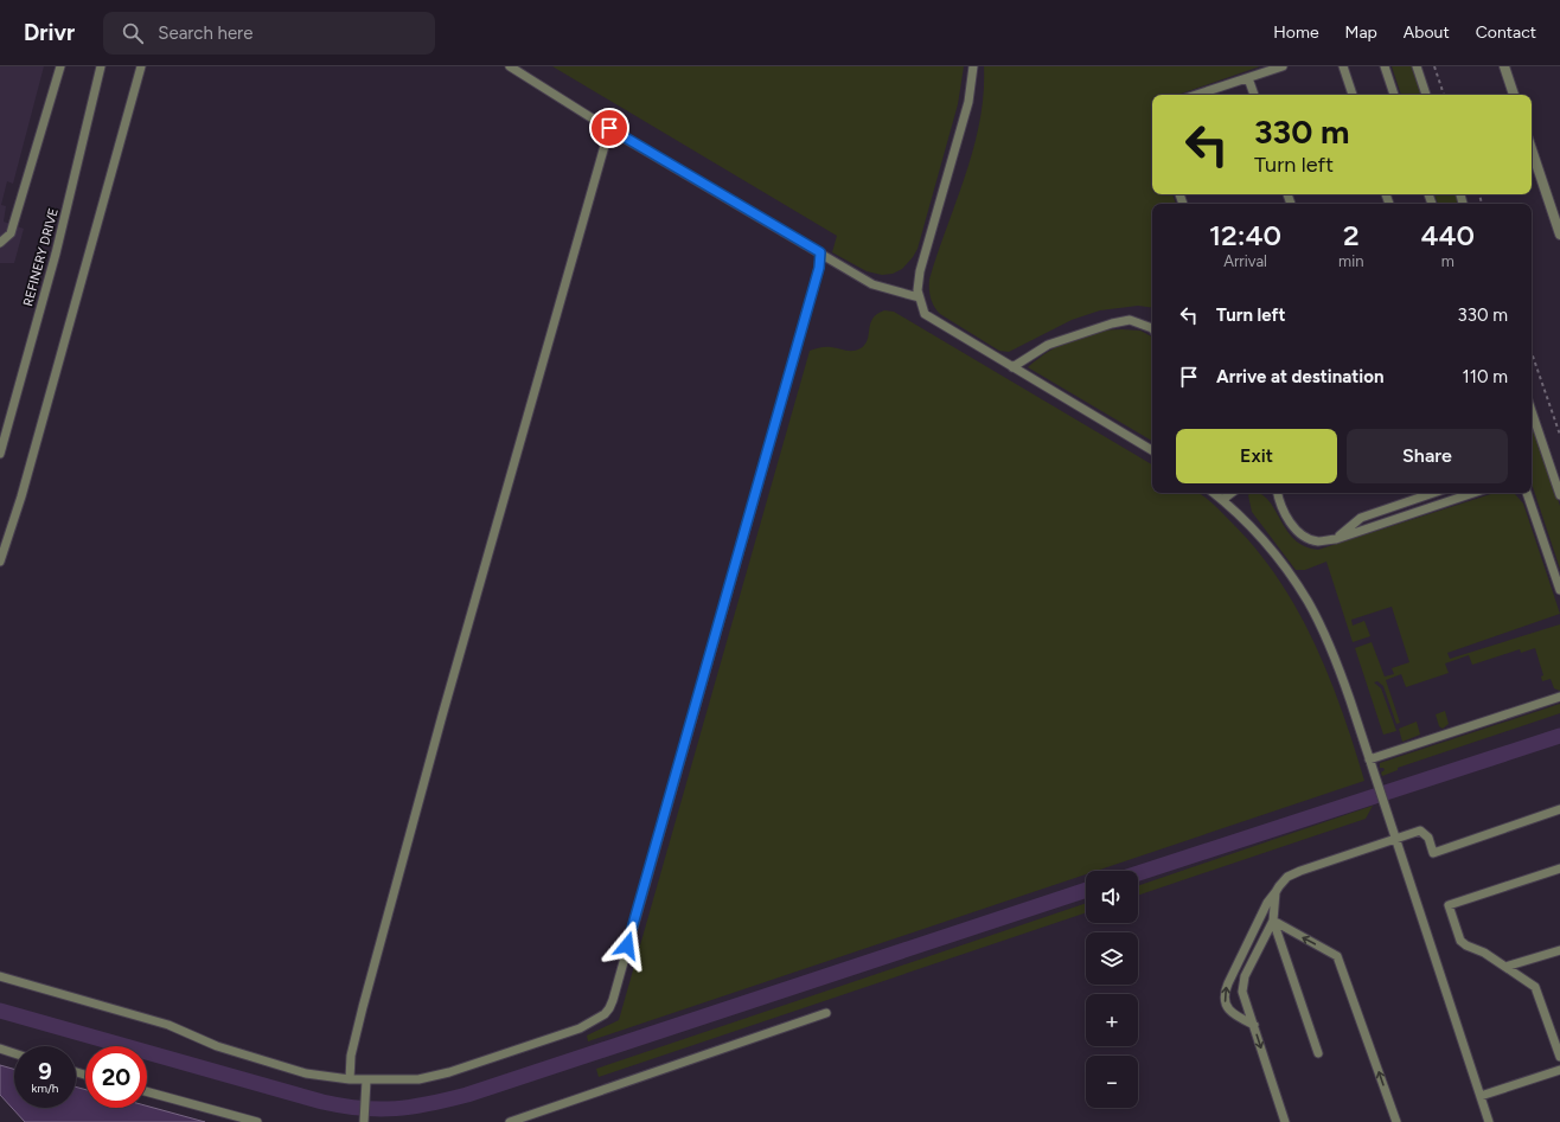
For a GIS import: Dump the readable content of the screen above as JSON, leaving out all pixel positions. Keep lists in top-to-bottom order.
{
  "streets": {
    "lane": ["REFINERY DRIVE"]
  },
  "page": {
    "header": "Drivr",
    "search": "Search here",
    "nav": [
      "Home",
      "Map",
      "About",
      "Contact"
    ],
    "turn": ["330 m", "Turn left"],
    "eta": [
      "12:40",
      "Arrival",
      "2",
      "min",
      "440",
      "m"
    ],
    "list": [
      {
        "name": "Turn left",
        "value": "330 m"
      },
      {
        "name": "Arrive at destination",
        "value": "110 m"
      }
    ],
    "buttons": ["Exit", "Share"],
    "map_buttons": ["+", "−"],
    "speed": "9 km/h",
    "limit": "20"
  }
}
